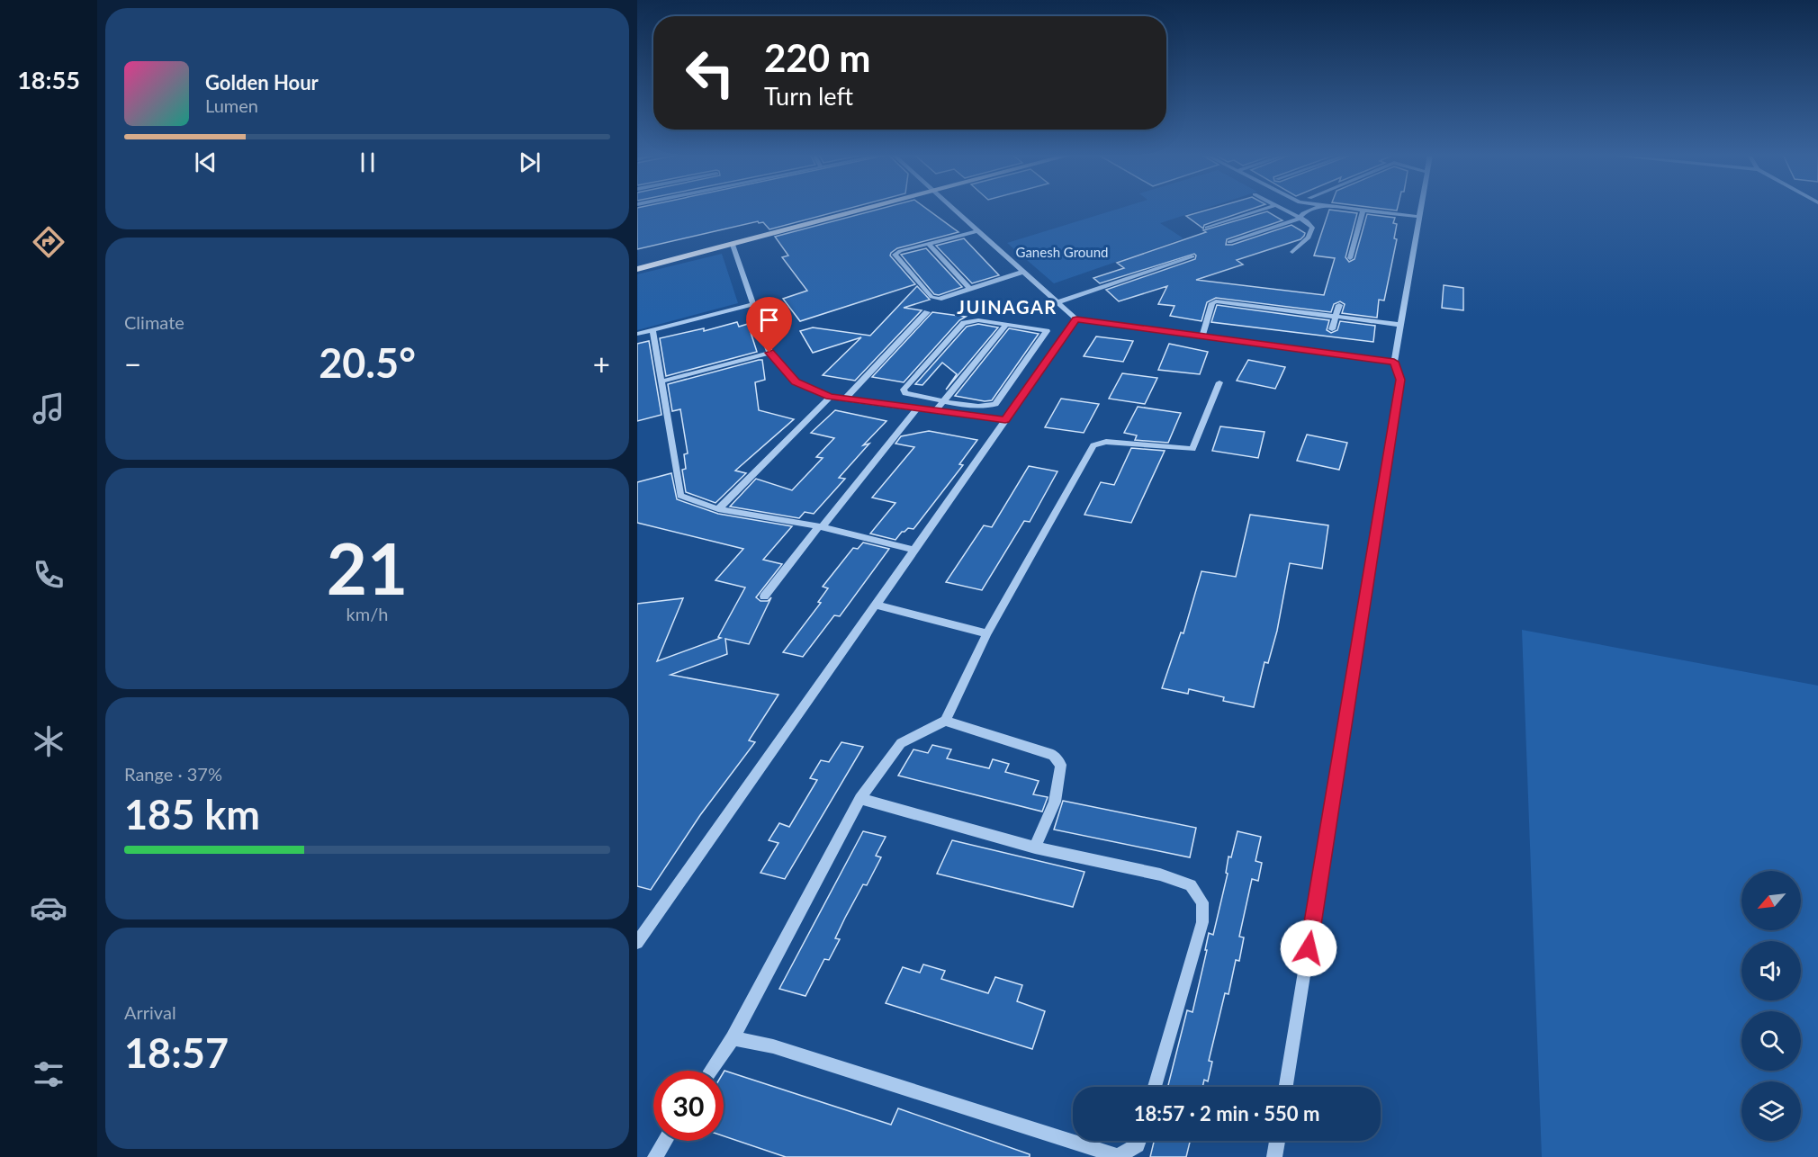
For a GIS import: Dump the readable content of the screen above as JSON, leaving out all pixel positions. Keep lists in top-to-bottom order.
{
  "districts": ["JUINAGAR"],
  "parks": ["Ganesh Ground"],
  "north": "bottom left",
  "page": {
    "tabs": "18:55",
    "turn": ["220 m", "Turn left"],
    "song": ["Golden Hour", "Lumen"],
    "tile": [
      "Climate",
      ["21", "km/h"],
      ["Range · 37%", "185 km"],
      ["Arrival", "18:57"]
    ],
    "heat": ["−", "20.5°", "+"],
    "limit": "30",
    "trip": "18:57 · 2 min · 550 m"
  }
}
